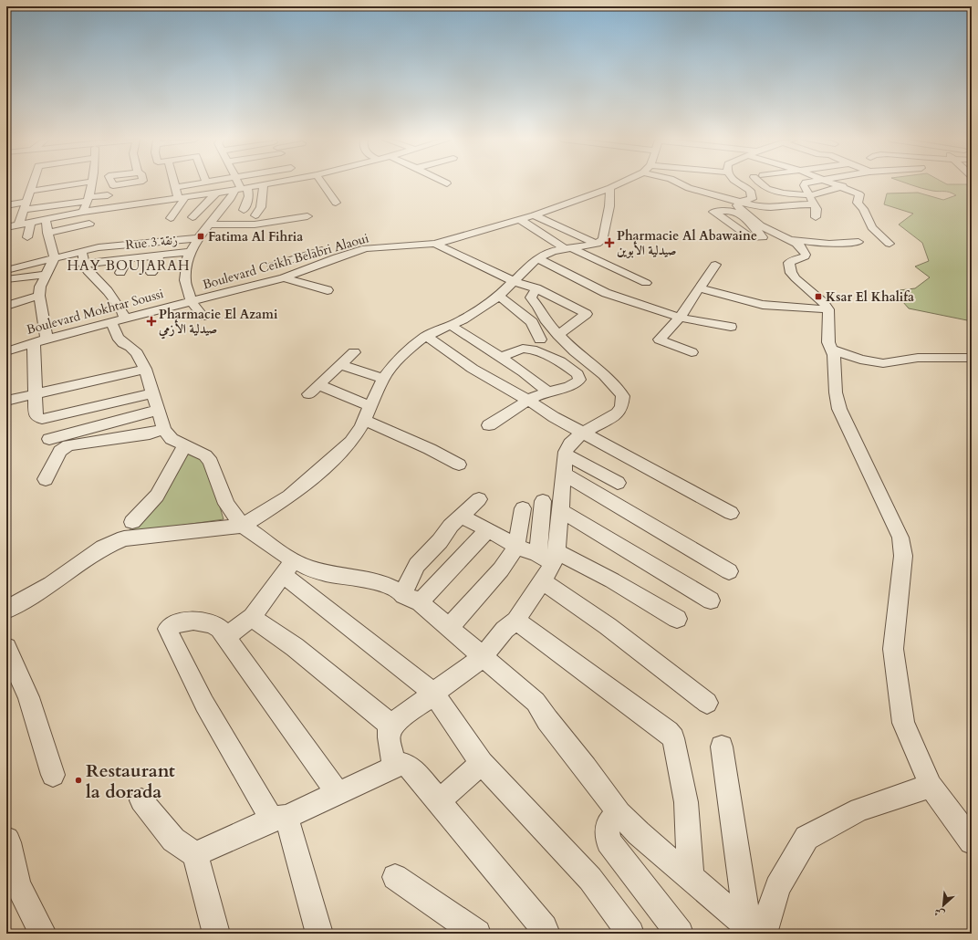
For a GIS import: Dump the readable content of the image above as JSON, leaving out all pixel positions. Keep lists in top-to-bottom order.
{
  "streets": {
    "street": ["Rue 3 زنقة", "Boulevard Ceikh Belabri Alaoui", "Boulevard Mokhtar Soussi"]
  },
  "crossings": [
    ["Boulevard Ceikh Belabri Alaoui", "Boulevard Mokhtar Soussi"]
  ],
  "districts": ["HAY BOUJARAH"],
  "places": {
    "transit": ["Fatima Al Fihria", "Ksar El Khalifa"],
    "health": ["Pharmacie Al Abawaine صيدلية الأبوين", "Pharmacie El Azami صيدلية الأزمي"],
    "other": ["Restaurant la dorada"]
  },
  "north": "bottom left"
}
